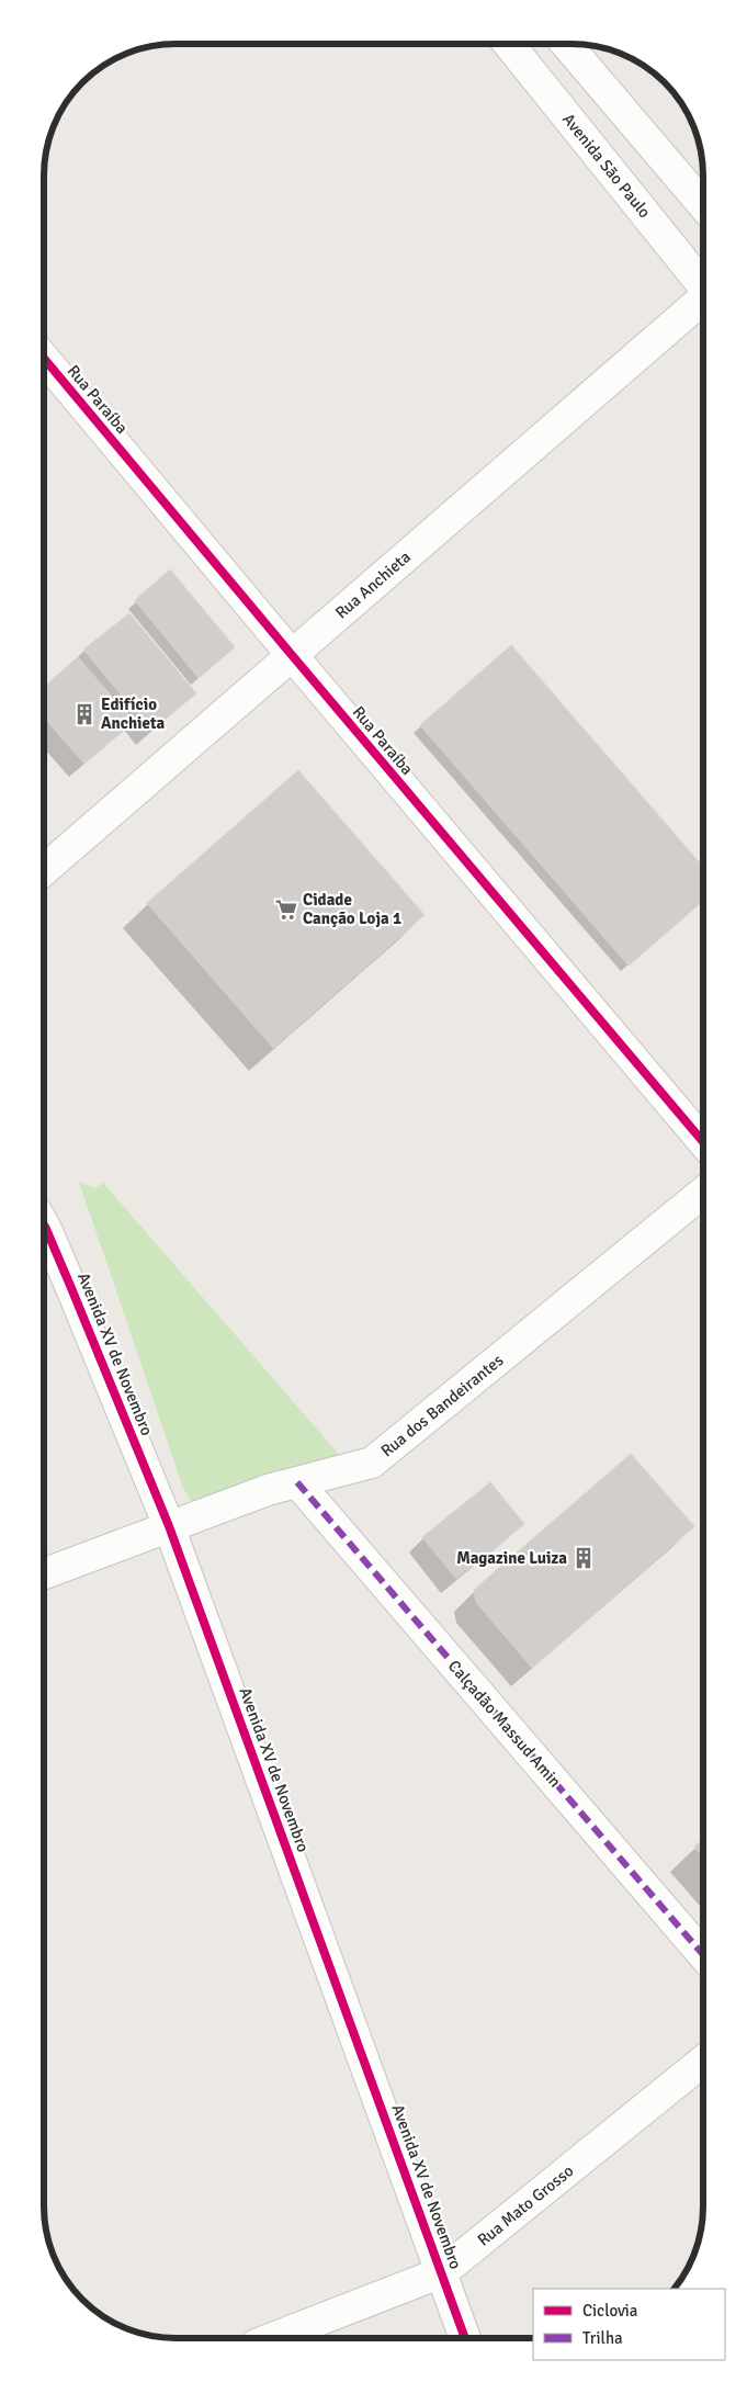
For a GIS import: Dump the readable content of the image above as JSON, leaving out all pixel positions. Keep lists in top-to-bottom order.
{
  "streets": {
    "street": [
      "Avenida São Paulo",
      "Rua Paraíba",
      "Rua Anchieta",
      "Avenida XV de Novembro",
      "Rua dos Bandeirantes",
      "Calçadão Massud Amin",
      "Rua Mato Grosso"
    ]
  },
  "crossings": [
    ["Rua Paraíba", "Rua Anchieta"],
    ["Avenida XV de Novembro", "Rua dos Bandeirantes"],
    ["Avenida XV de Novembro", "Rua Mato Grosso"],
    ["Rua dos Bandeirantes", "Calçadão Massud Amin"]
  ],
  "places": {
    "building": ["Edifício Anchieta", "Magazine Luiza"],
    "supermarket": ["Cidade Canção Loja 1"]
  },
  "legend": ["Ciclovia", "Trilha"]
}
